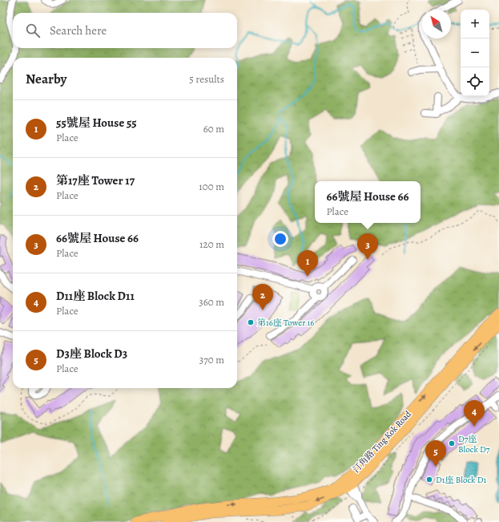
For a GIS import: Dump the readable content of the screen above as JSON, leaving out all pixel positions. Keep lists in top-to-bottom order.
{
  "streets": {
    "main road": ["汀角路 Ting Kok Road"]
  },
  "places": ["第16座 Tower 16", "D7座 Block D7", "D1座 Block D1"],
  "north": "top left",
  "page": {
    "map_buttons": ["+", "−"],
    "search": "Search here",
    "heading": ["Nearby", "5 results"],
    "list": [
      {
        "mark": "1",
        "name": "55號屋 House 55",
        "note": "Place",
        "value": "60 m"
      },
      {
        "mark": "2",
        "name": "第17座 Tower 17",
        "note": "Place",
        "value": "100 m"
      },
      {
        "mark": "3",
        "name": "66號屋 House 66",
        "note": "Place",
        "value": "120 m"
      },
      {
        "mark": "4",
        "name": "D11座 Block D11",
        "note": "Place",
        "value": "360 m"
      },
      {
        "mark": "5",
        "name": "D3座 Block D3",
        "note": "Place",
        "value": "370 m"
      }
    ],
    "popup": ["66號屋 House 66", "Place"],
    "pins": [
      "3",
      "1",
      "2",
      "4",
      "5"
    ]
  }
}
